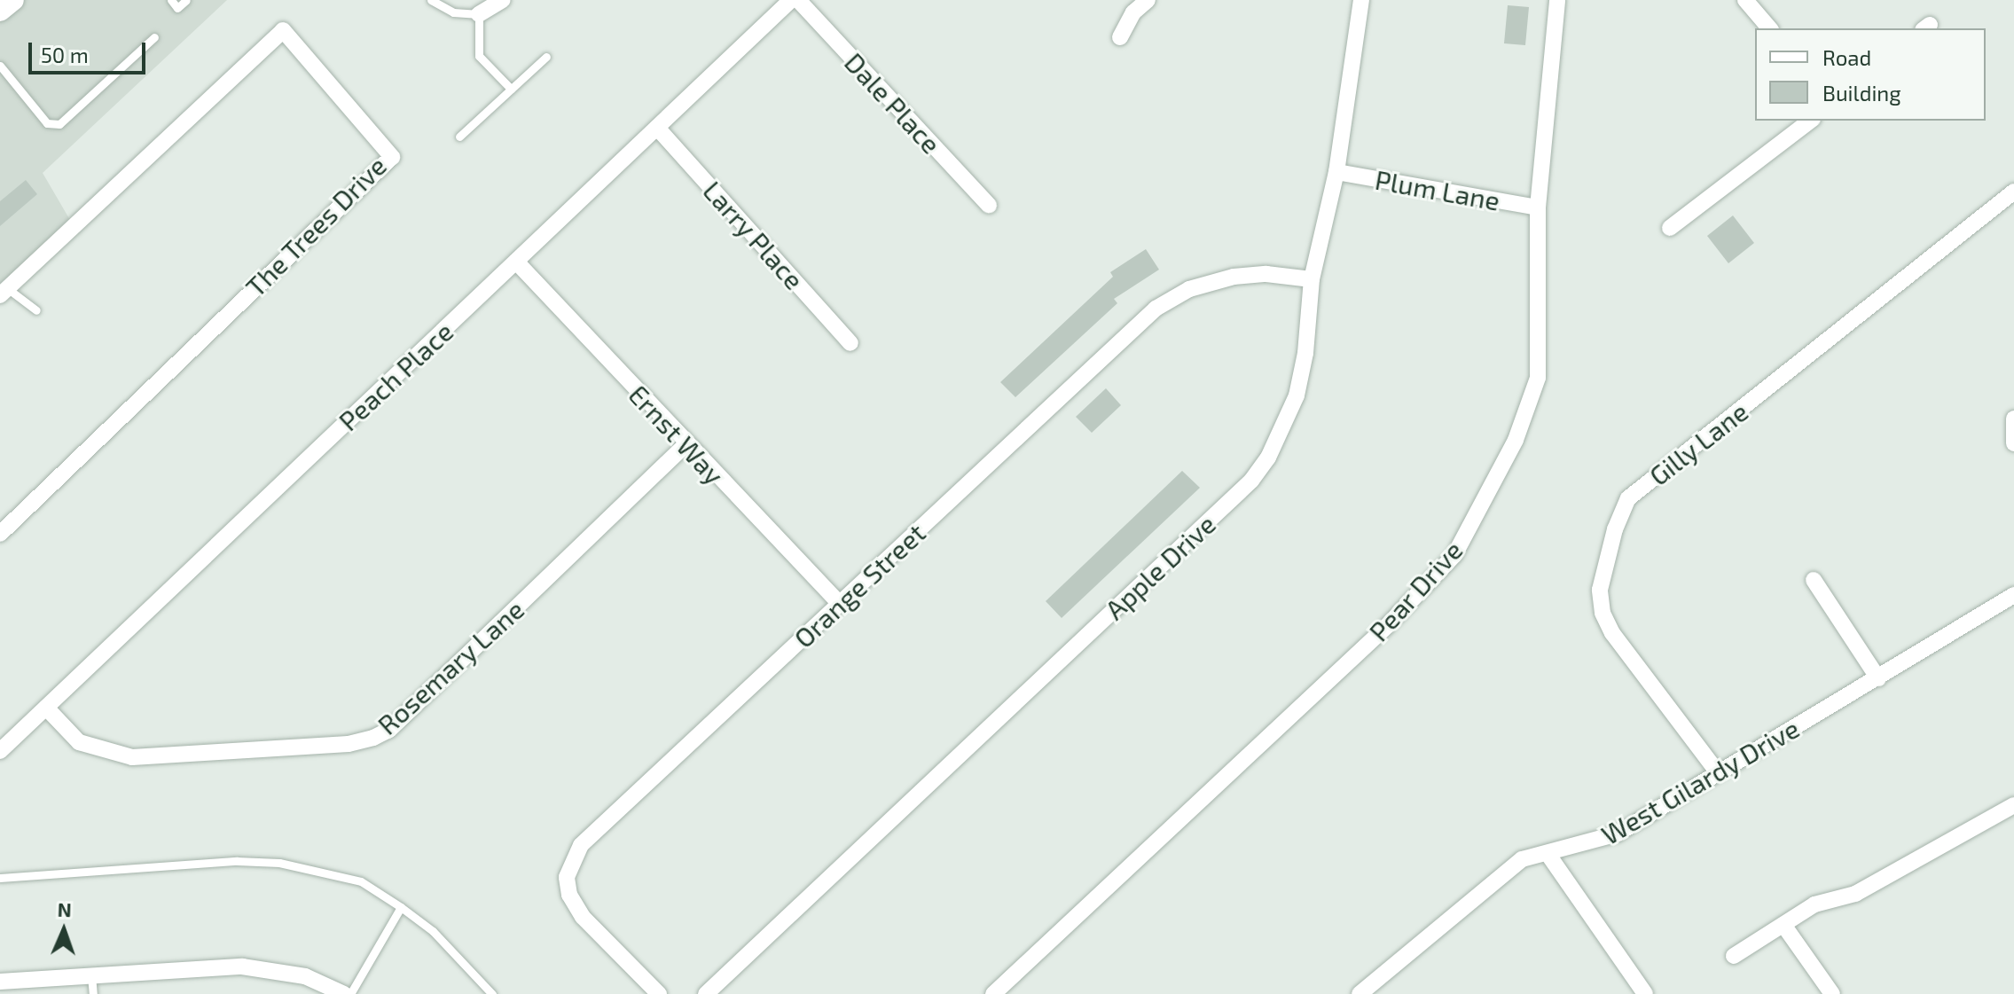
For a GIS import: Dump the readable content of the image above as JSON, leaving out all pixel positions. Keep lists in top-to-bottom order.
{
  "streets": {
    "street": [
      "Dale Place",
      "Plum Lane",
      "The Trees Drive",
      "Larry Place",
      "Peach Place",
      "Ernst Way",
      "Gilly Lane",
      "Apple Drive",
      "Orange Street",
      "Pear Drive",
      "Rosemary Lane",
      "West Gilardy Drive"
    ]
  },
  "crossings": [
    ["Plum Lane", "Apple Drive"],
    ["Plum Lane", "Pear Drive"],
    ["Larry Place", "Peach Place"],
    ["Peach Place", "Ernst Way"],
    ["Peach Place", "Rosemary Lane"],
    ["Ernst Way", "Orange Street"],
    ["Ernst Way", "Rosemary Lane"],
    ["Gilly Lane", "West Gilardy Drive"],
    ["Apple Drive", "Orange Street"]
  ],
  "legend": ["Road", "Building"],
  "scale_bar": "50 m",
  "north": "top"
}
